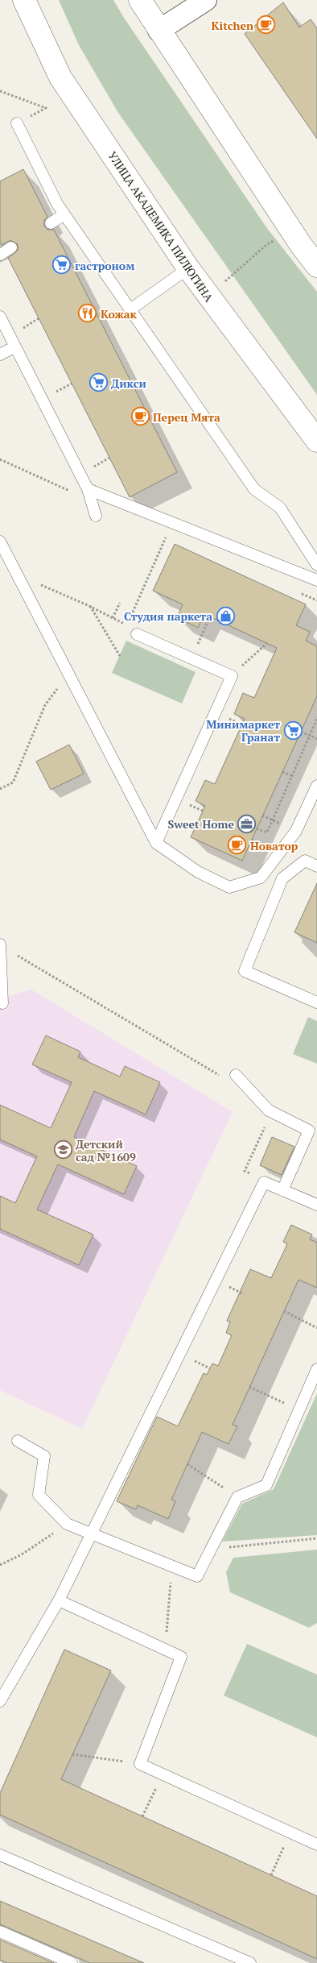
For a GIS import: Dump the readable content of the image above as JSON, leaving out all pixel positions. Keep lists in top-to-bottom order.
{
  "streets": {
    "street": ["УЛИЦА АКАДЕМИКА ПИЛЮГИНА"]
  },
  "places": {
    "cafe": ["Kitchen", "Перец Мята", "Новатор"],
    "supermarket": ["гастроном", "Дикси", "Минимаркет Гранат"],
    "restaurant": ["Кожак"],
    "shop": ["Студия паркета"],
    "office": ["Sweet Home"],
    "school or university": ["Детский сад №1609"]
  }
}
